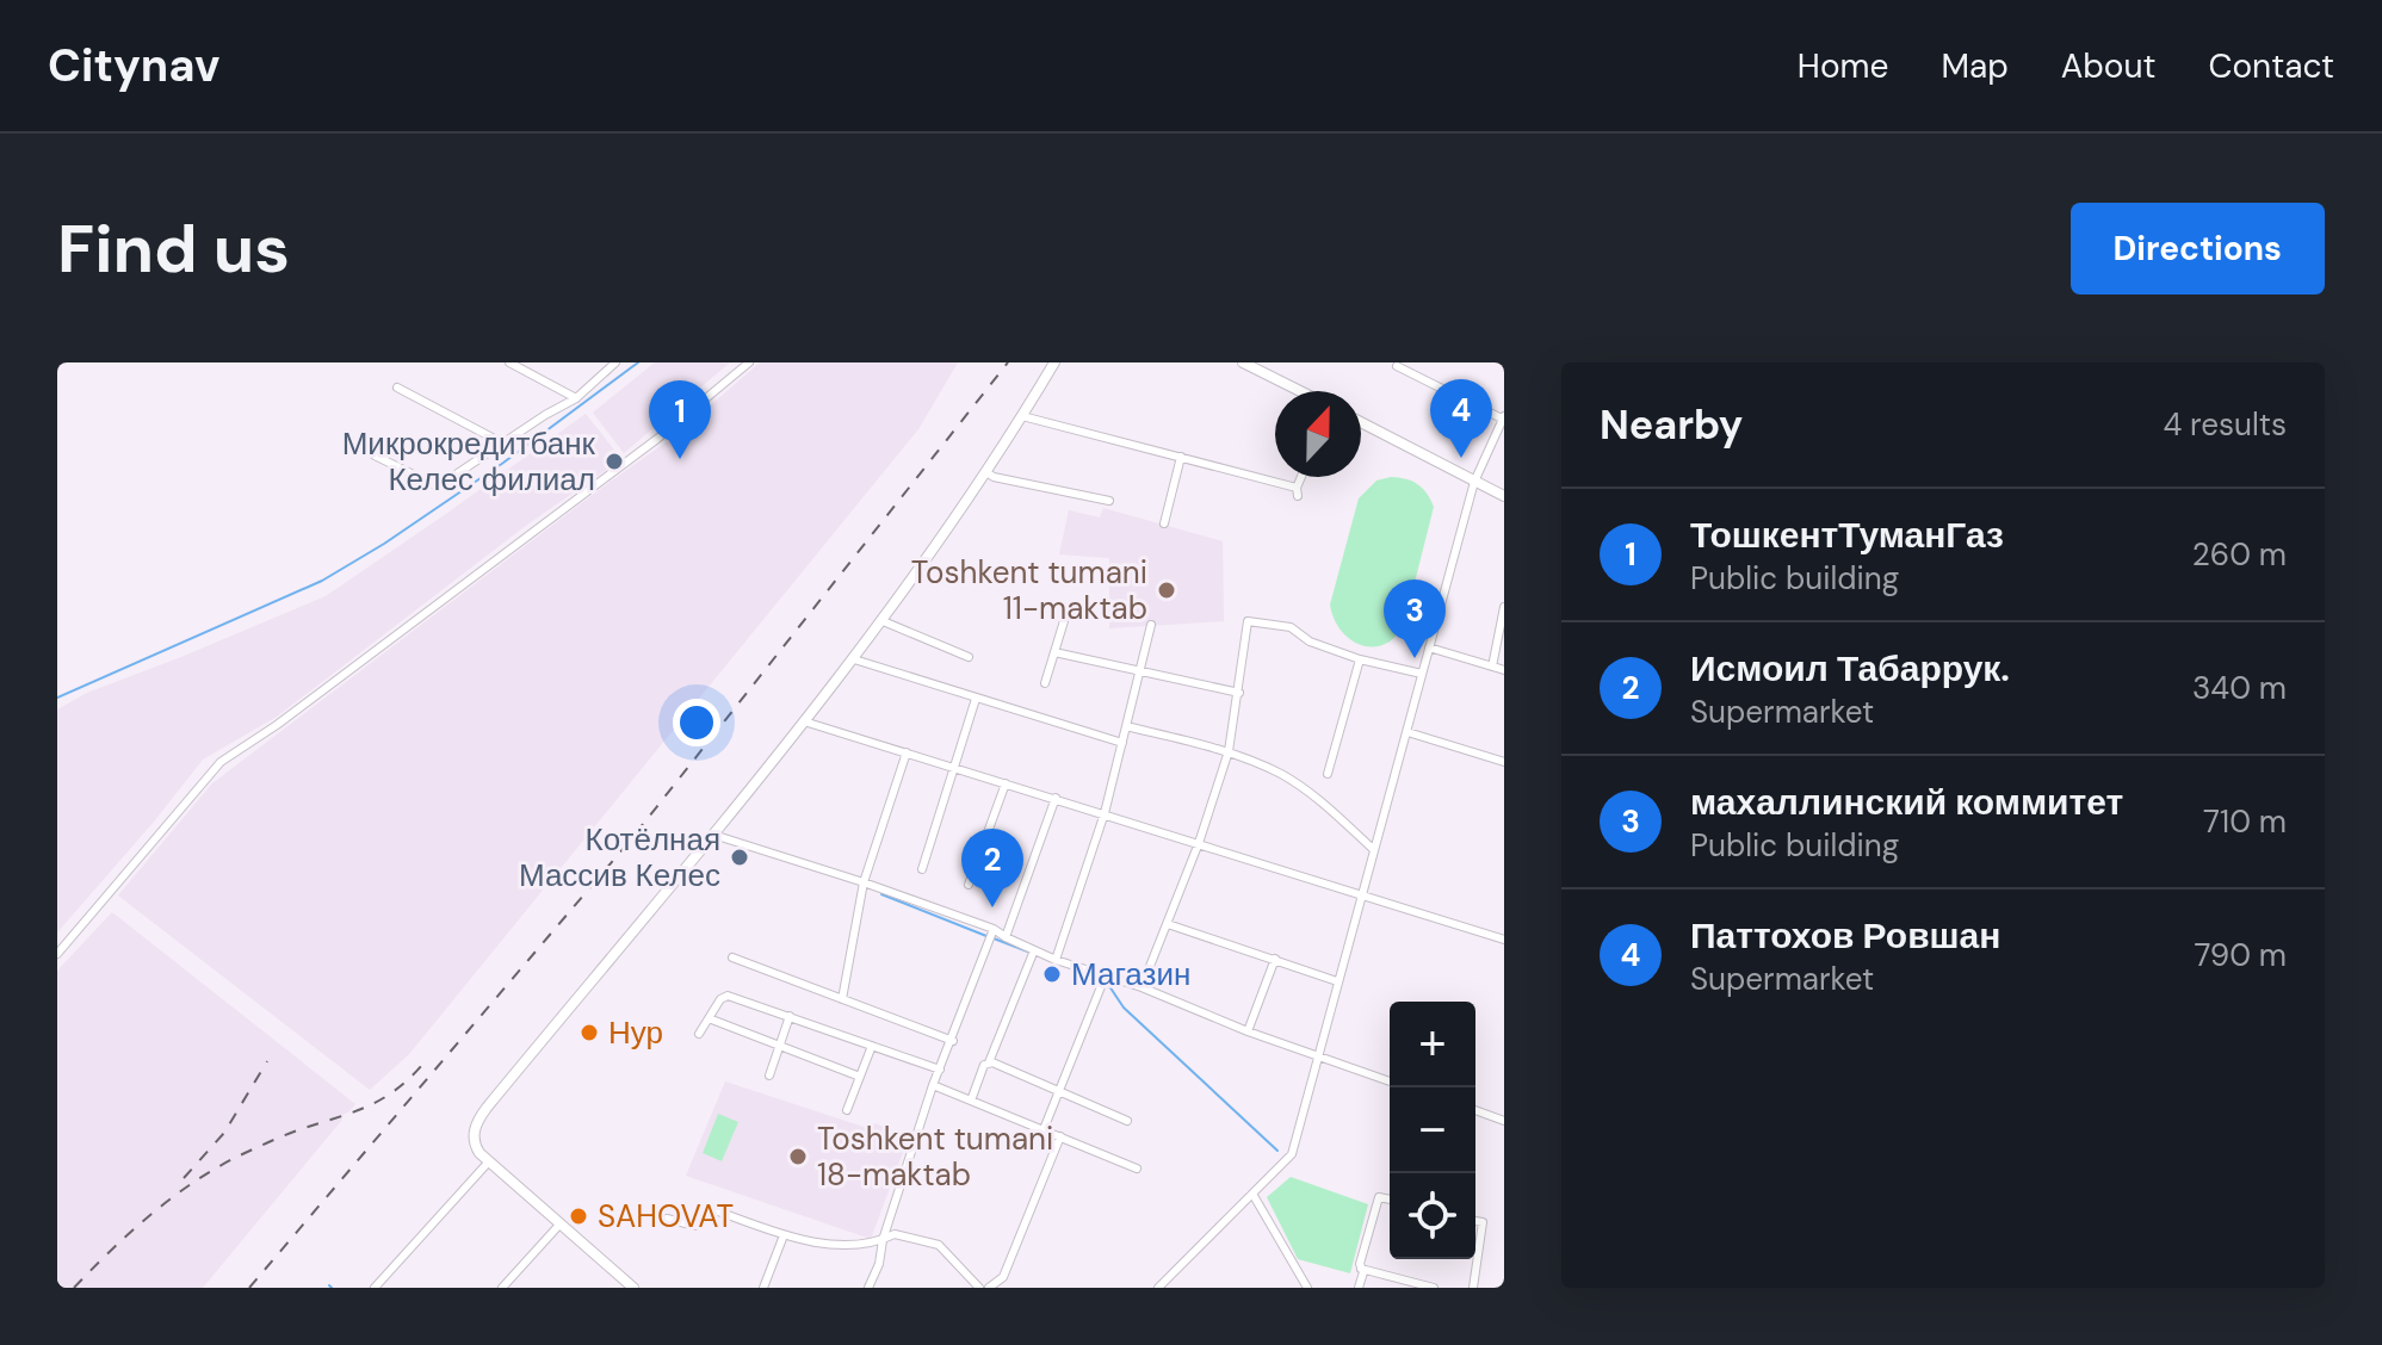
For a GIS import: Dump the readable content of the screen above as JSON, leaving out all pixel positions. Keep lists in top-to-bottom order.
{
  "places": [
    "Микрокредитбанк Келес филиал",
    "Toshkent tumani 11-maktab",
    "Котёлная Массив Келес",
    "Магазин",
    "Нур",
    "Toshkent tumani 18-maktab",
    "SAHOVAT"
  ],
  "north": "top",
  "page": {
    "header": "Citynav",
    "nav": [
      "Home",
      "Map",
      "About",
      "Contact"
    ],
    "buttons": "Directions",
    "title": "Find us",
    "heading": ["Nearby", "4 results"],
    "pins": [
      "4",
      "1",
      "3",
      "2"
    ],
    "list": [
      {
        "mark": "1",
        "name": "ТошкентТуманГаз",
        "note": "Public building",
        "value": "260 m"
      },
      {
        "mark": "2",
        "name": "Исмоил Табаррук.",
        "note": "Supermarket",
        "value": "340 m"
      },
      {
        "mark": "3",
        "name": "махаллинский коммитет",
        "note": "Public building",
        "value": "710 m"
      },
      {
        "mark": "4",
        "name": "Паттохов Ровшан",
        "note": "Supermarket",
        "value": "790 m"
      }
    ],
    "map_buttons": ["+", "−"]
  }
}
